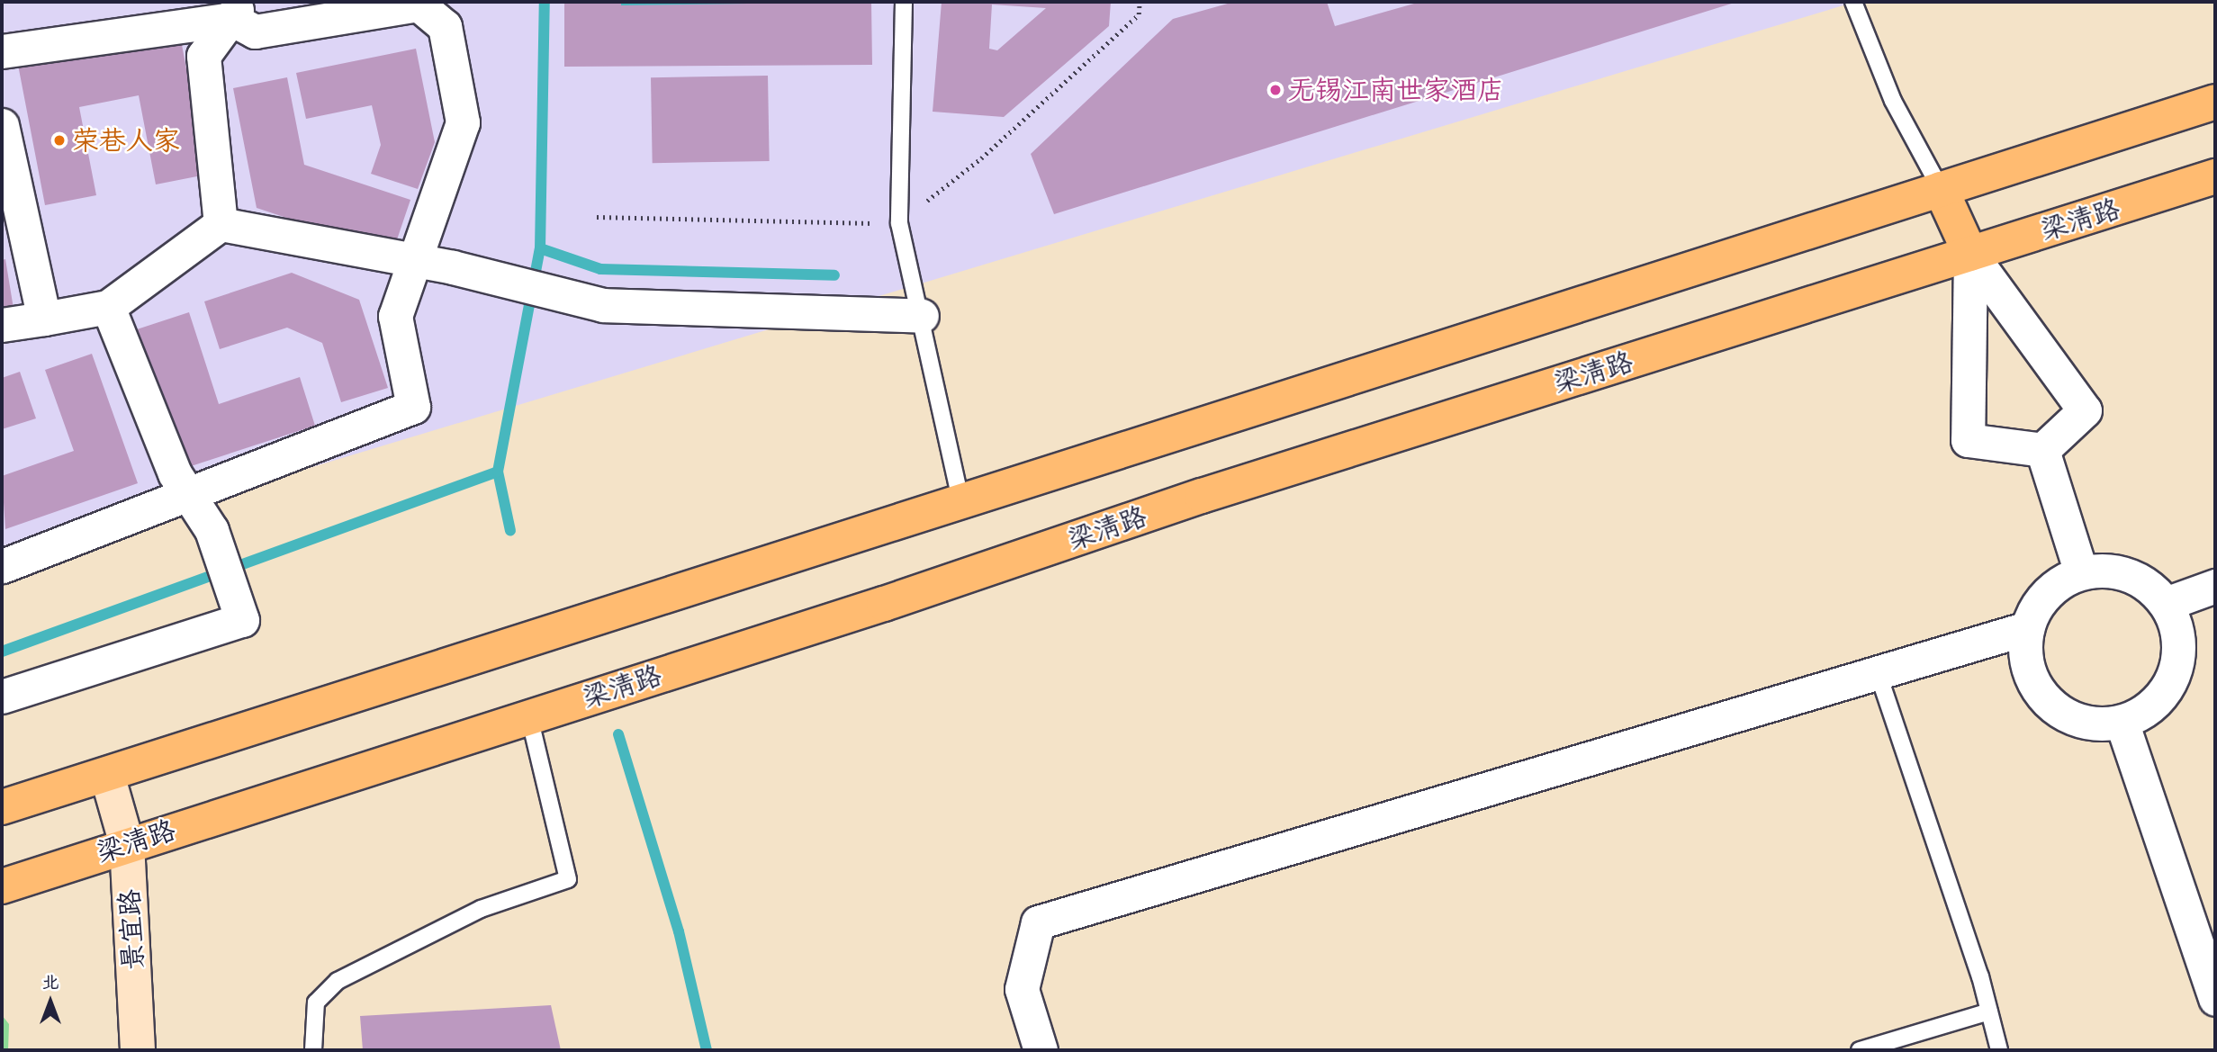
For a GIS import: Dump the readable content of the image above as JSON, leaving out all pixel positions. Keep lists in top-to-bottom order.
{
  "streets": {
    "main road": ["梁清路"],
    "street": ["景宜路"]
  },
  "crossings": [
    ["梁清路", "景宜路"]
  ],
  "places": ["无锡江南世家酒店", "荣巷人家"],
  "north": "top"
}
